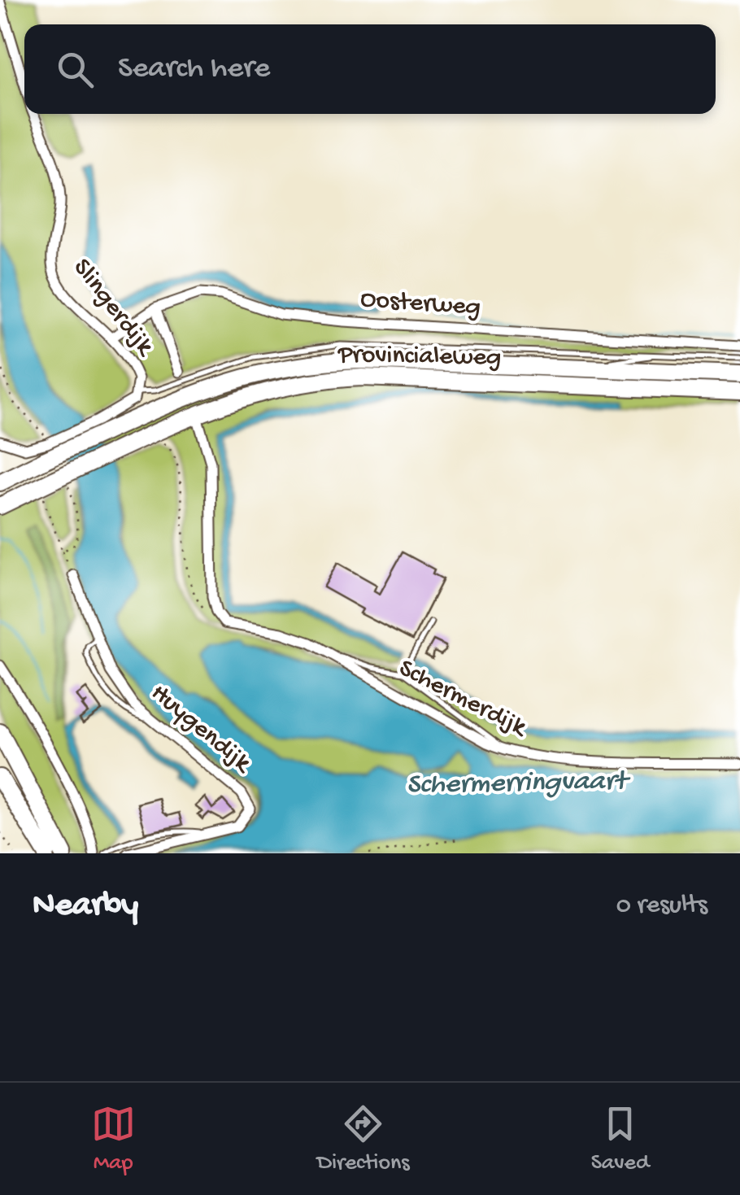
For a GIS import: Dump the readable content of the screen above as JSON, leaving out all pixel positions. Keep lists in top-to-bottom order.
{
  "streets": {
    "highway": ["Provincialeweg"],
    "street": [
      "Oosterweg",
      "Slingerdijk",
      "Schermerdijk",
      "Huygendijk"
    ]
  },
  "crossings": [
    ["Oosterweg", "Slingerdijk"],
    ["Slingerdijk", "Provincialeweg"]
  ],
  "water": ["Schermerringvaart"],
  "page": {
    "search": "Search here",
    "heading": ["Nearby", "0 results"],
    "nav": ["Map", "Directions", "Saved"]
  }
}
